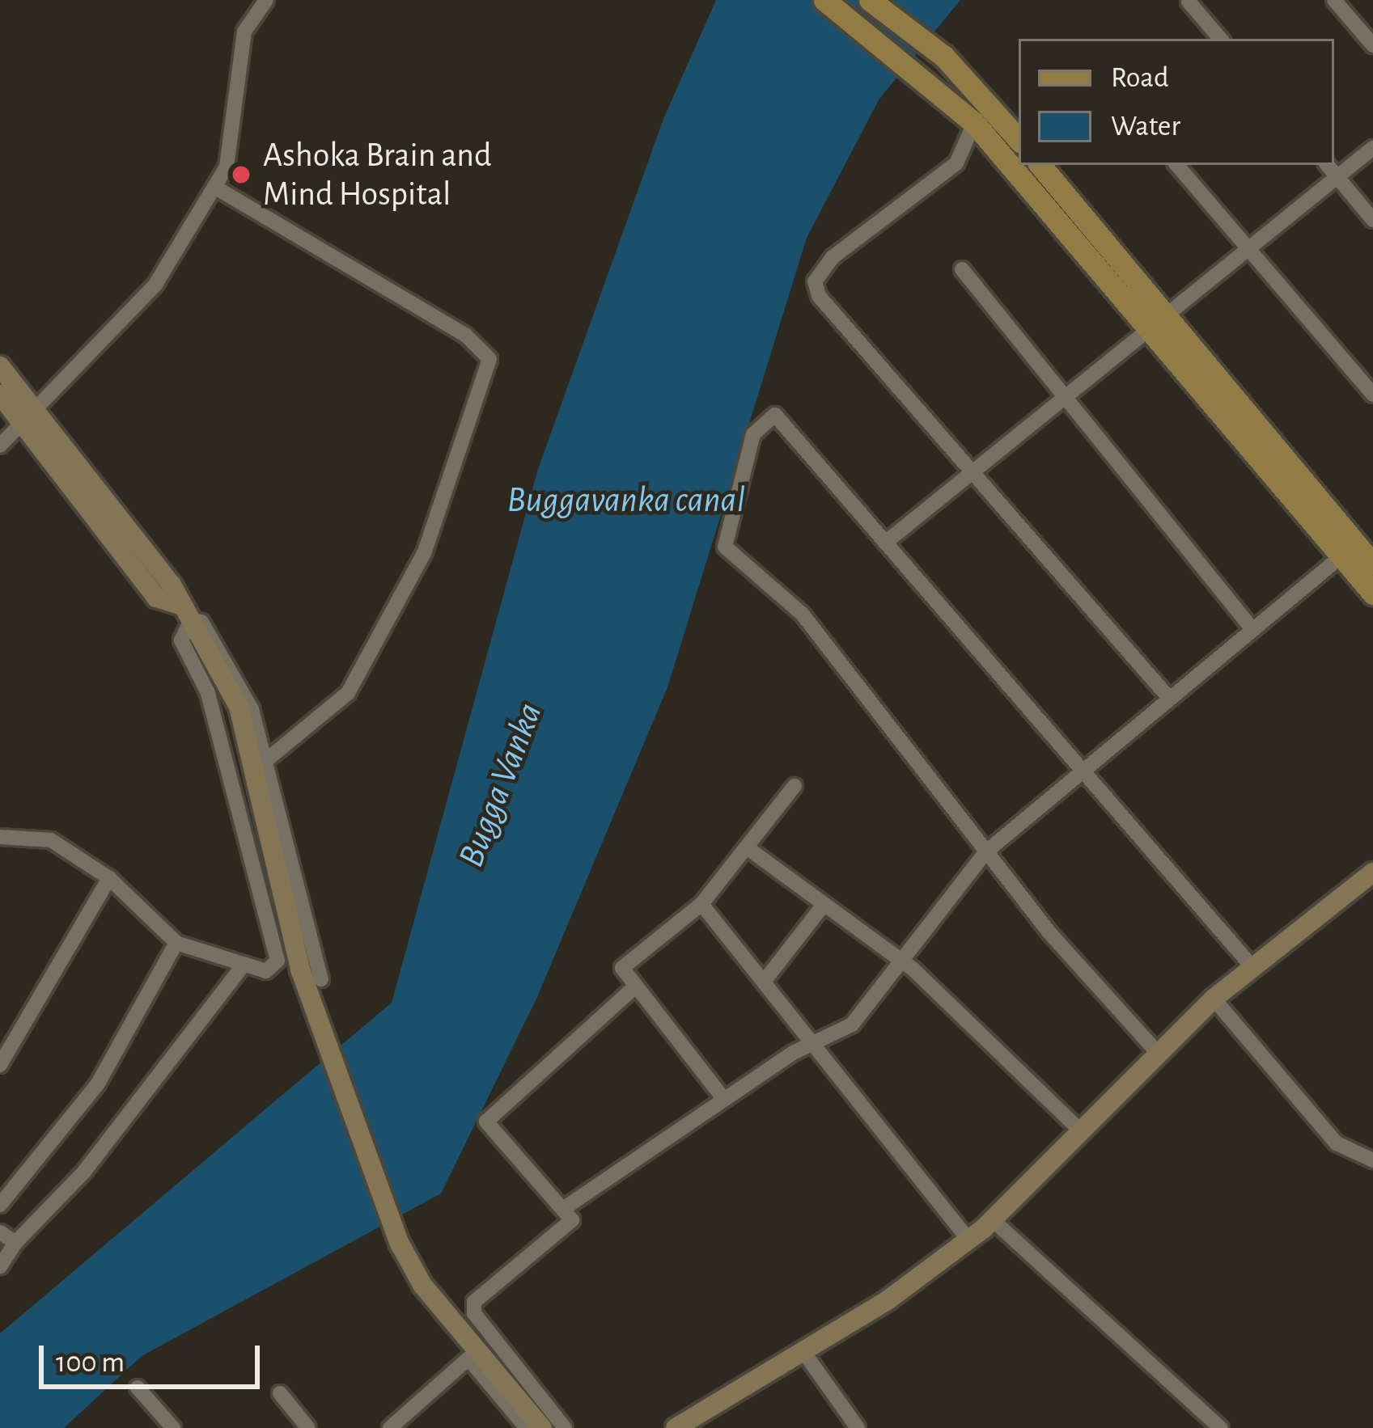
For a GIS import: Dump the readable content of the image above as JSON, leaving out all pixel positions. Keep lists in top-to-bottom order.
{
  "water": ["Buggavanka canal", "Bugga Vanka"],
  "places": ["Ashoka Brain and Mind Hospital"],
  "legend": ["Road", "Water"],
  "scale_bar": "100 m"
}
